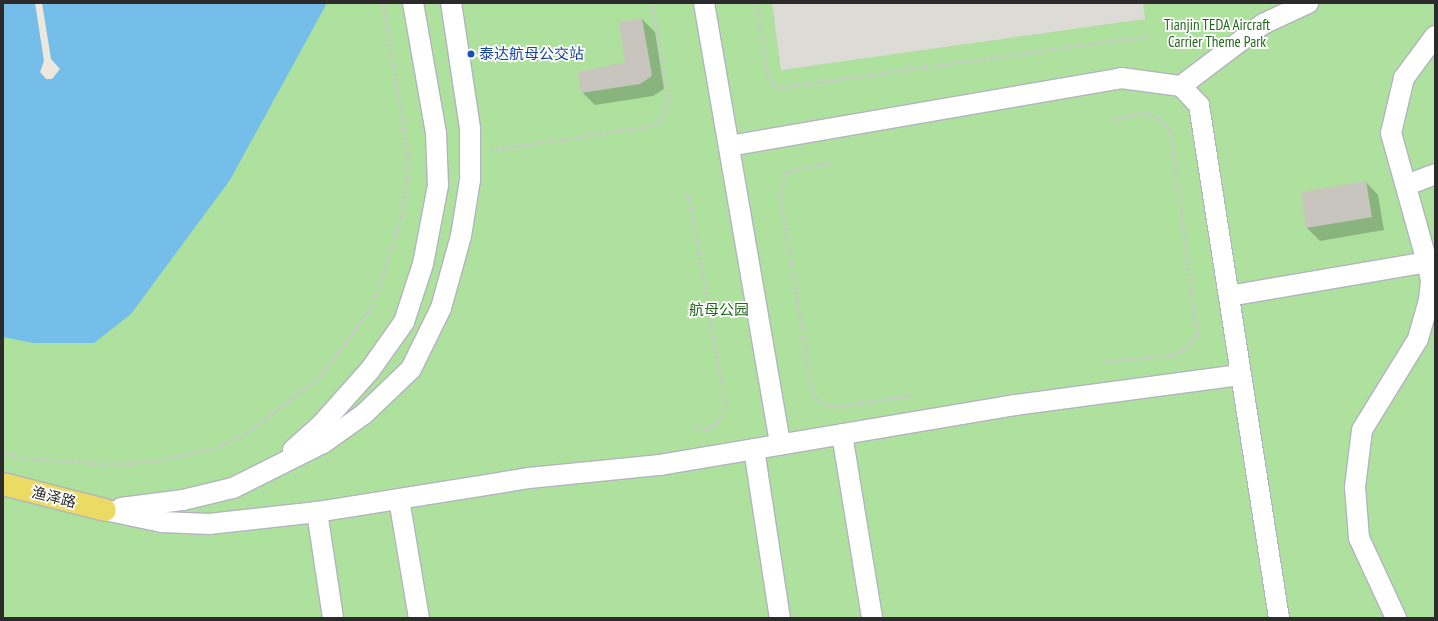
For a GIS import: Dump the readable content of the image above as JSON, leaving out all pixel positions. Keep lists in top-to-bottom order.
{
  "streets": {
    "main road": ["渔泽路"]
  },
  "parks": ["Tianjin TEDA Aircraft Carrier Theme Park", "航母公园"],
  "places": ["泰达航母公交站"]
}
